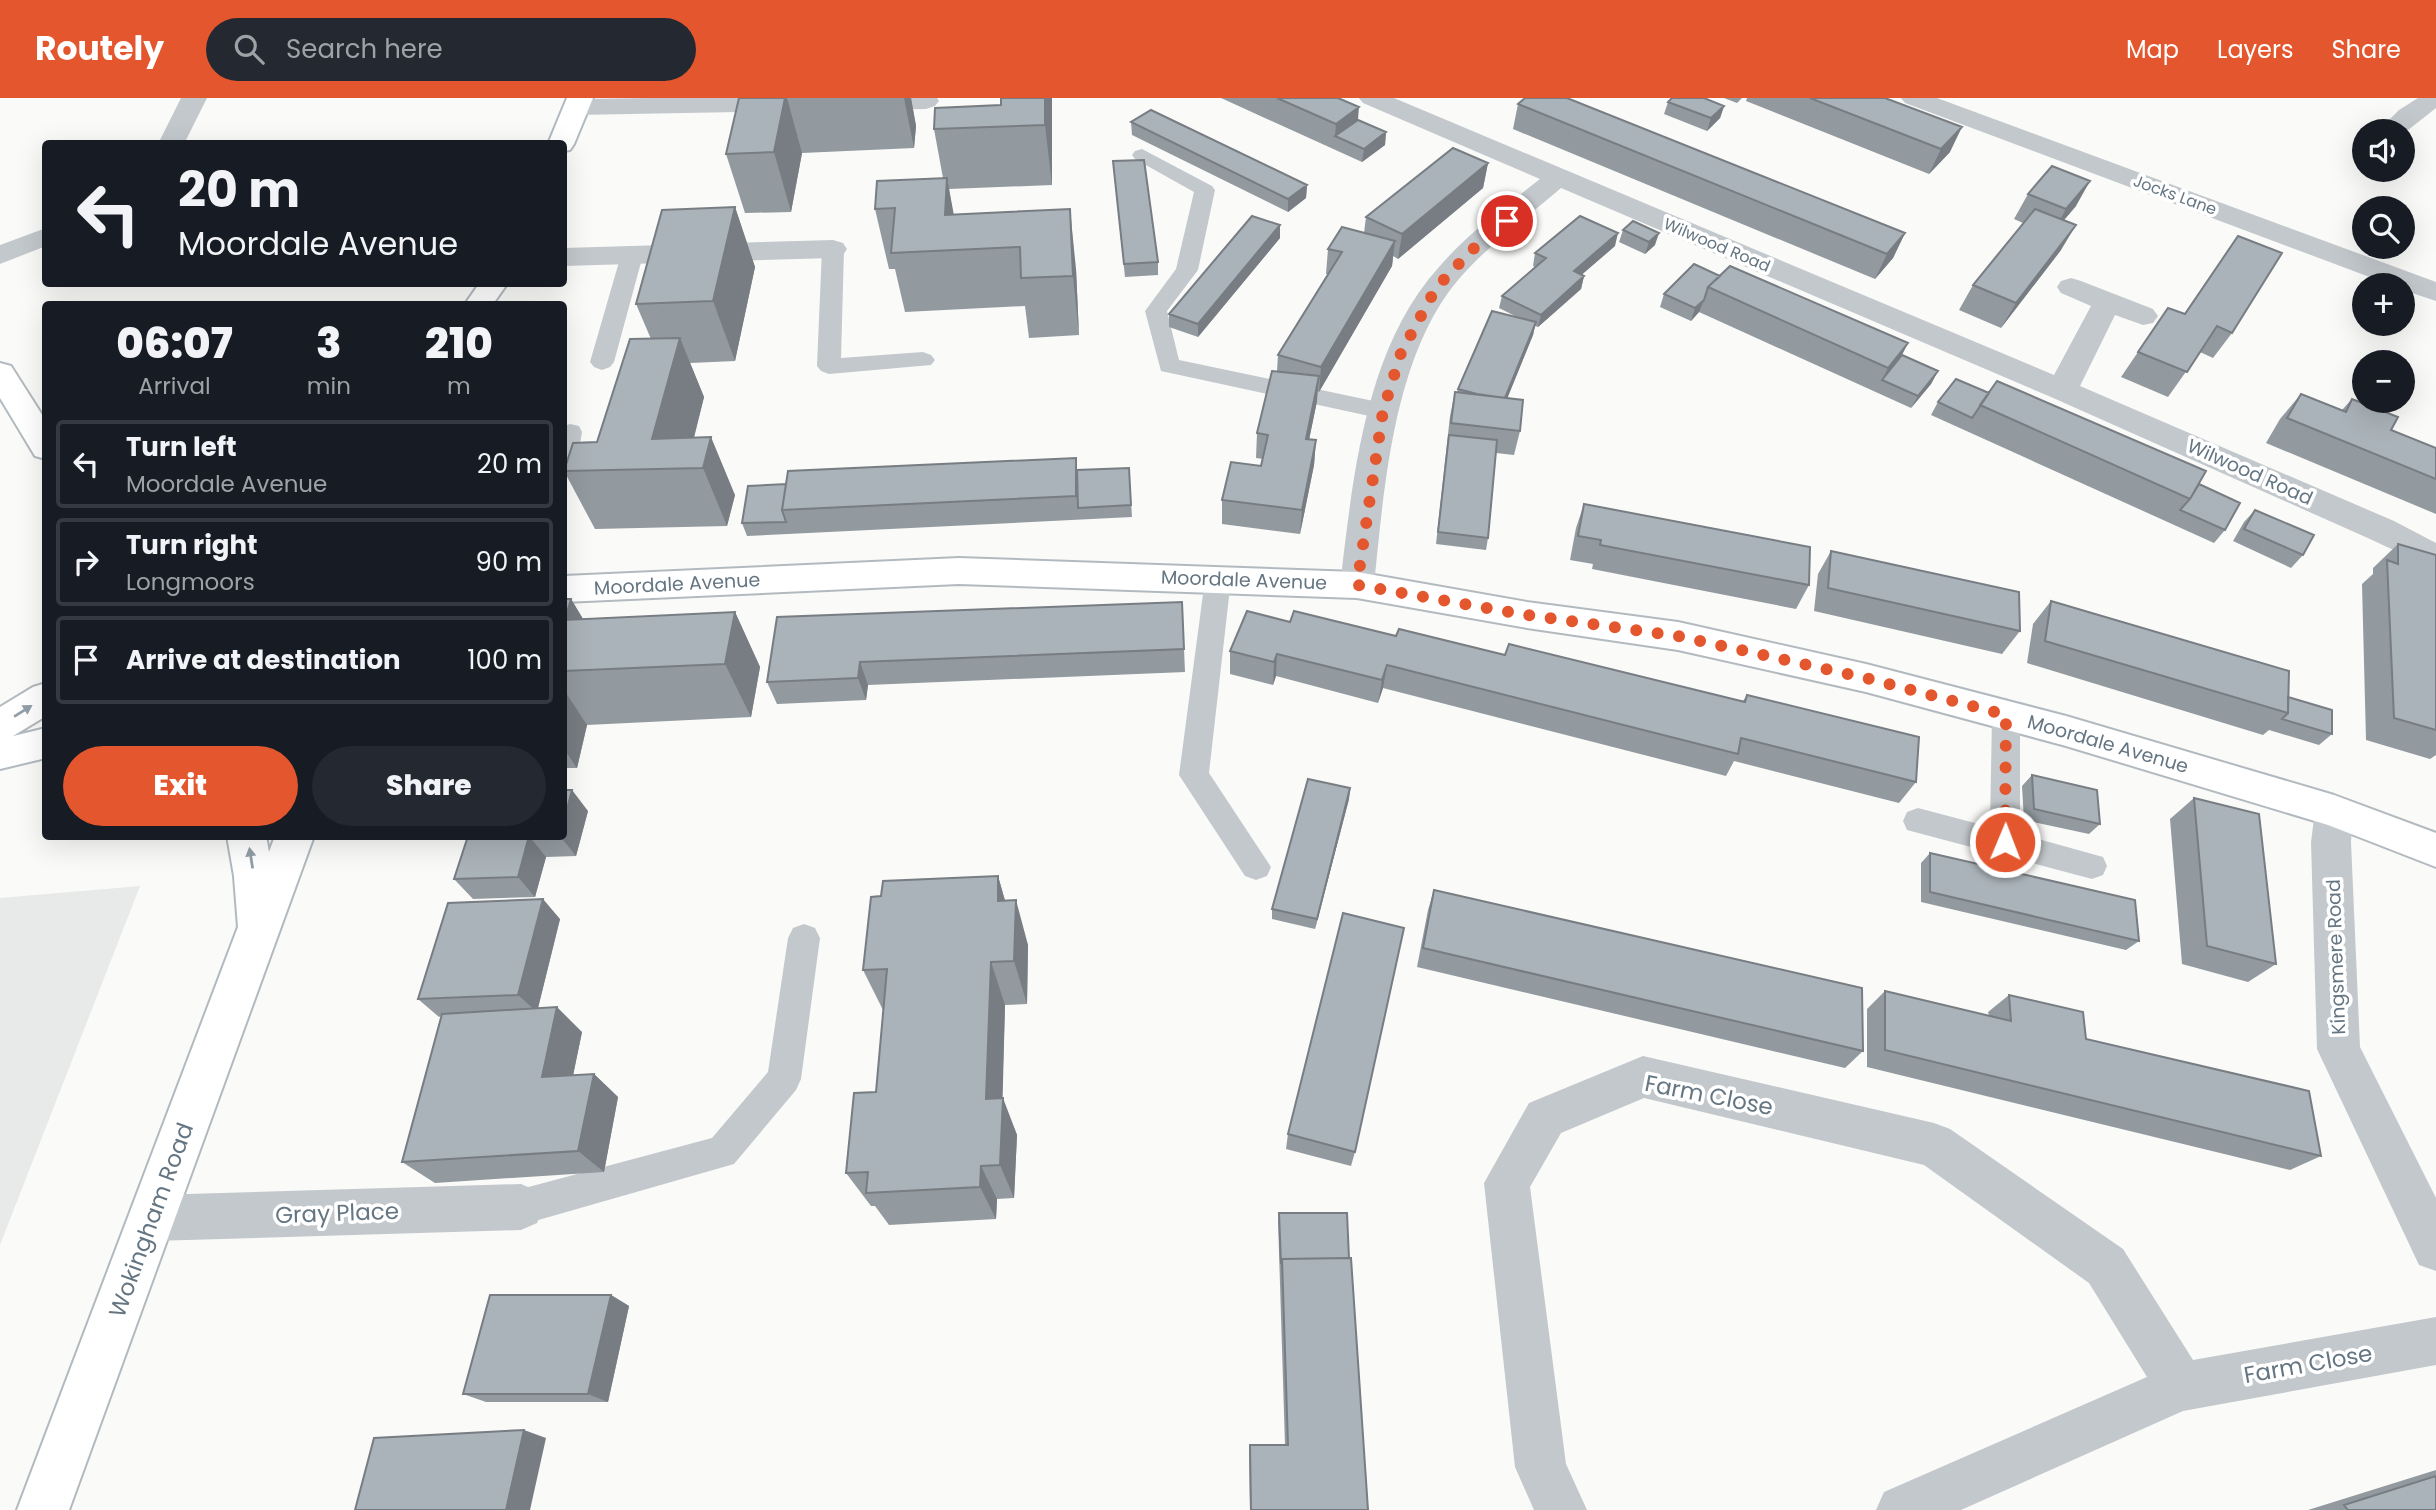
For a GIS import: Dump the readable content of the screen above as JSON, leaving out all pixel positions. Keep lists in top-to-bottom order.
{
  "streets": {
    "street": [
      "Jocks Lane",
      "Wilwood Road",
      "Moordale Avenue",
      "Kingsmere Road",
      "Farm Close",
      "Gray Place",
      "Wokingham Road"
    ]
  },
  "crossings": [
    ["Moordale Avenue", "Kingsmere Road"],
    ["Gray Place", "Wokingham Road"]
  ],
  "page": {
    "header": "Routely",
    "search": "Search here",
    "nav": ["Map", "Layers", "Share"],
    "map_buttons": ["+", "−"],
    "turn": ["20 m", "Moordale Avenue"],
    "eta": [
      "06:07",
      "Arrival",
      "3",
      "min",
      "210",
      "m"
    ],
    "list": [
      {
        "name": "Turn left",
        "note": "Moordale Avenue",
        "value": "20 m"
      },
      {
        "name": "Turn right",
        "note": "Longmoors",
        "value": "90 m"
      },
      {
        "name": "Arrive at destination",
        "value": "100 m"
      }
    ],
    "buttons": ["Exit", "Share"]
  }
}
